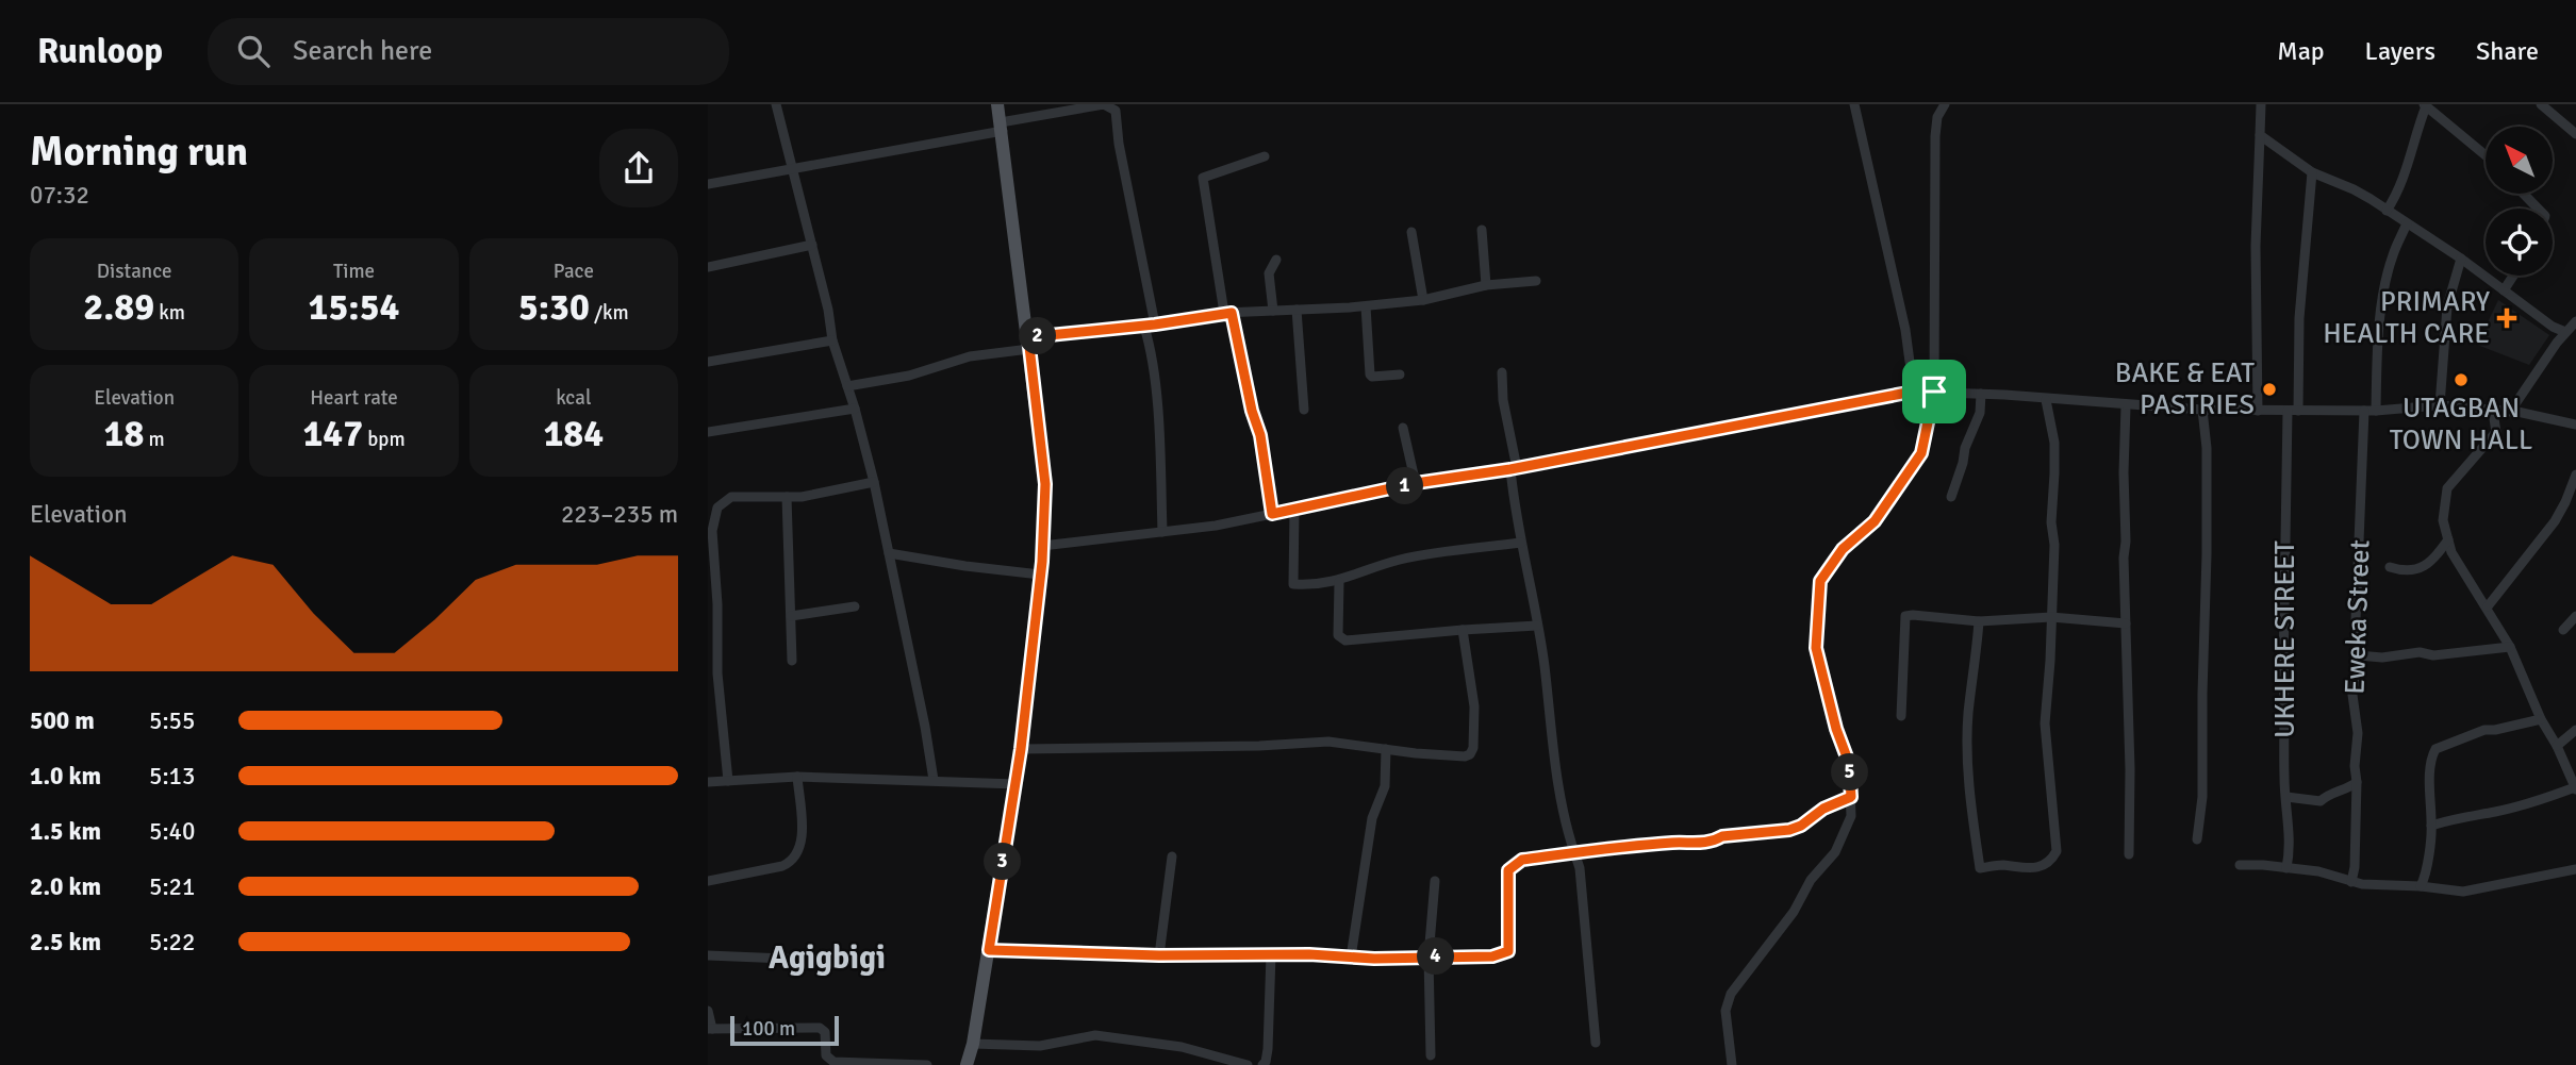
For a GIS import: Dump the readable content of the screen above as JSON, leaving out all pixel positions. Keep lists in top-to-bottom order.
{
  "streets": {
    "street": ["Eweka Street", "UKHERE STREET"]
  },
  "districts": ["Agigbigi"],
  "places": {
    "health": ["PRIMARY HEALTH CARE"],
    "other": ["UTAGBAN TOWN HALL", "BAKE & EAT PASTRIES"]
  },
  "scale_bar": "100 m",
  "north": "top left",
  "page": {
    "header": "Runloop",
    "search": "Search here",
    "nav": ["Map", "Layers", "Share"],
    "heading": ["Morning run", "07:32"],
    "stats": [
      ["Distance", "2.89 km"],
      ["Time", "15:54"],
      ["Pace", "5:30 /km"],
      ["Elevation", "18 m"],
      ["Heart rate", "147 bpm"],
      ["kcal", "184"]
    ],
    "pins": [
      "2",
      "1",
      "5",
      "3",
      "4"
    ],
    "chart": ["Elevation", "223–235 m"],
    "list": [
      {
        "name": "500 m",
        "note": "5:55"
      },
      {
        "name": "1.0 km",
        "note": "5:13"
      },
      {
        "name": "1.5 km",
        "note": "5:40"
      },
      {
        "name": "2.0 km",
        "note": "5:21"
      },
      {
        "name": "2.5 km",
        "note": "5:22"
      }
    ],
    "scale": "100 m"
  }
}
